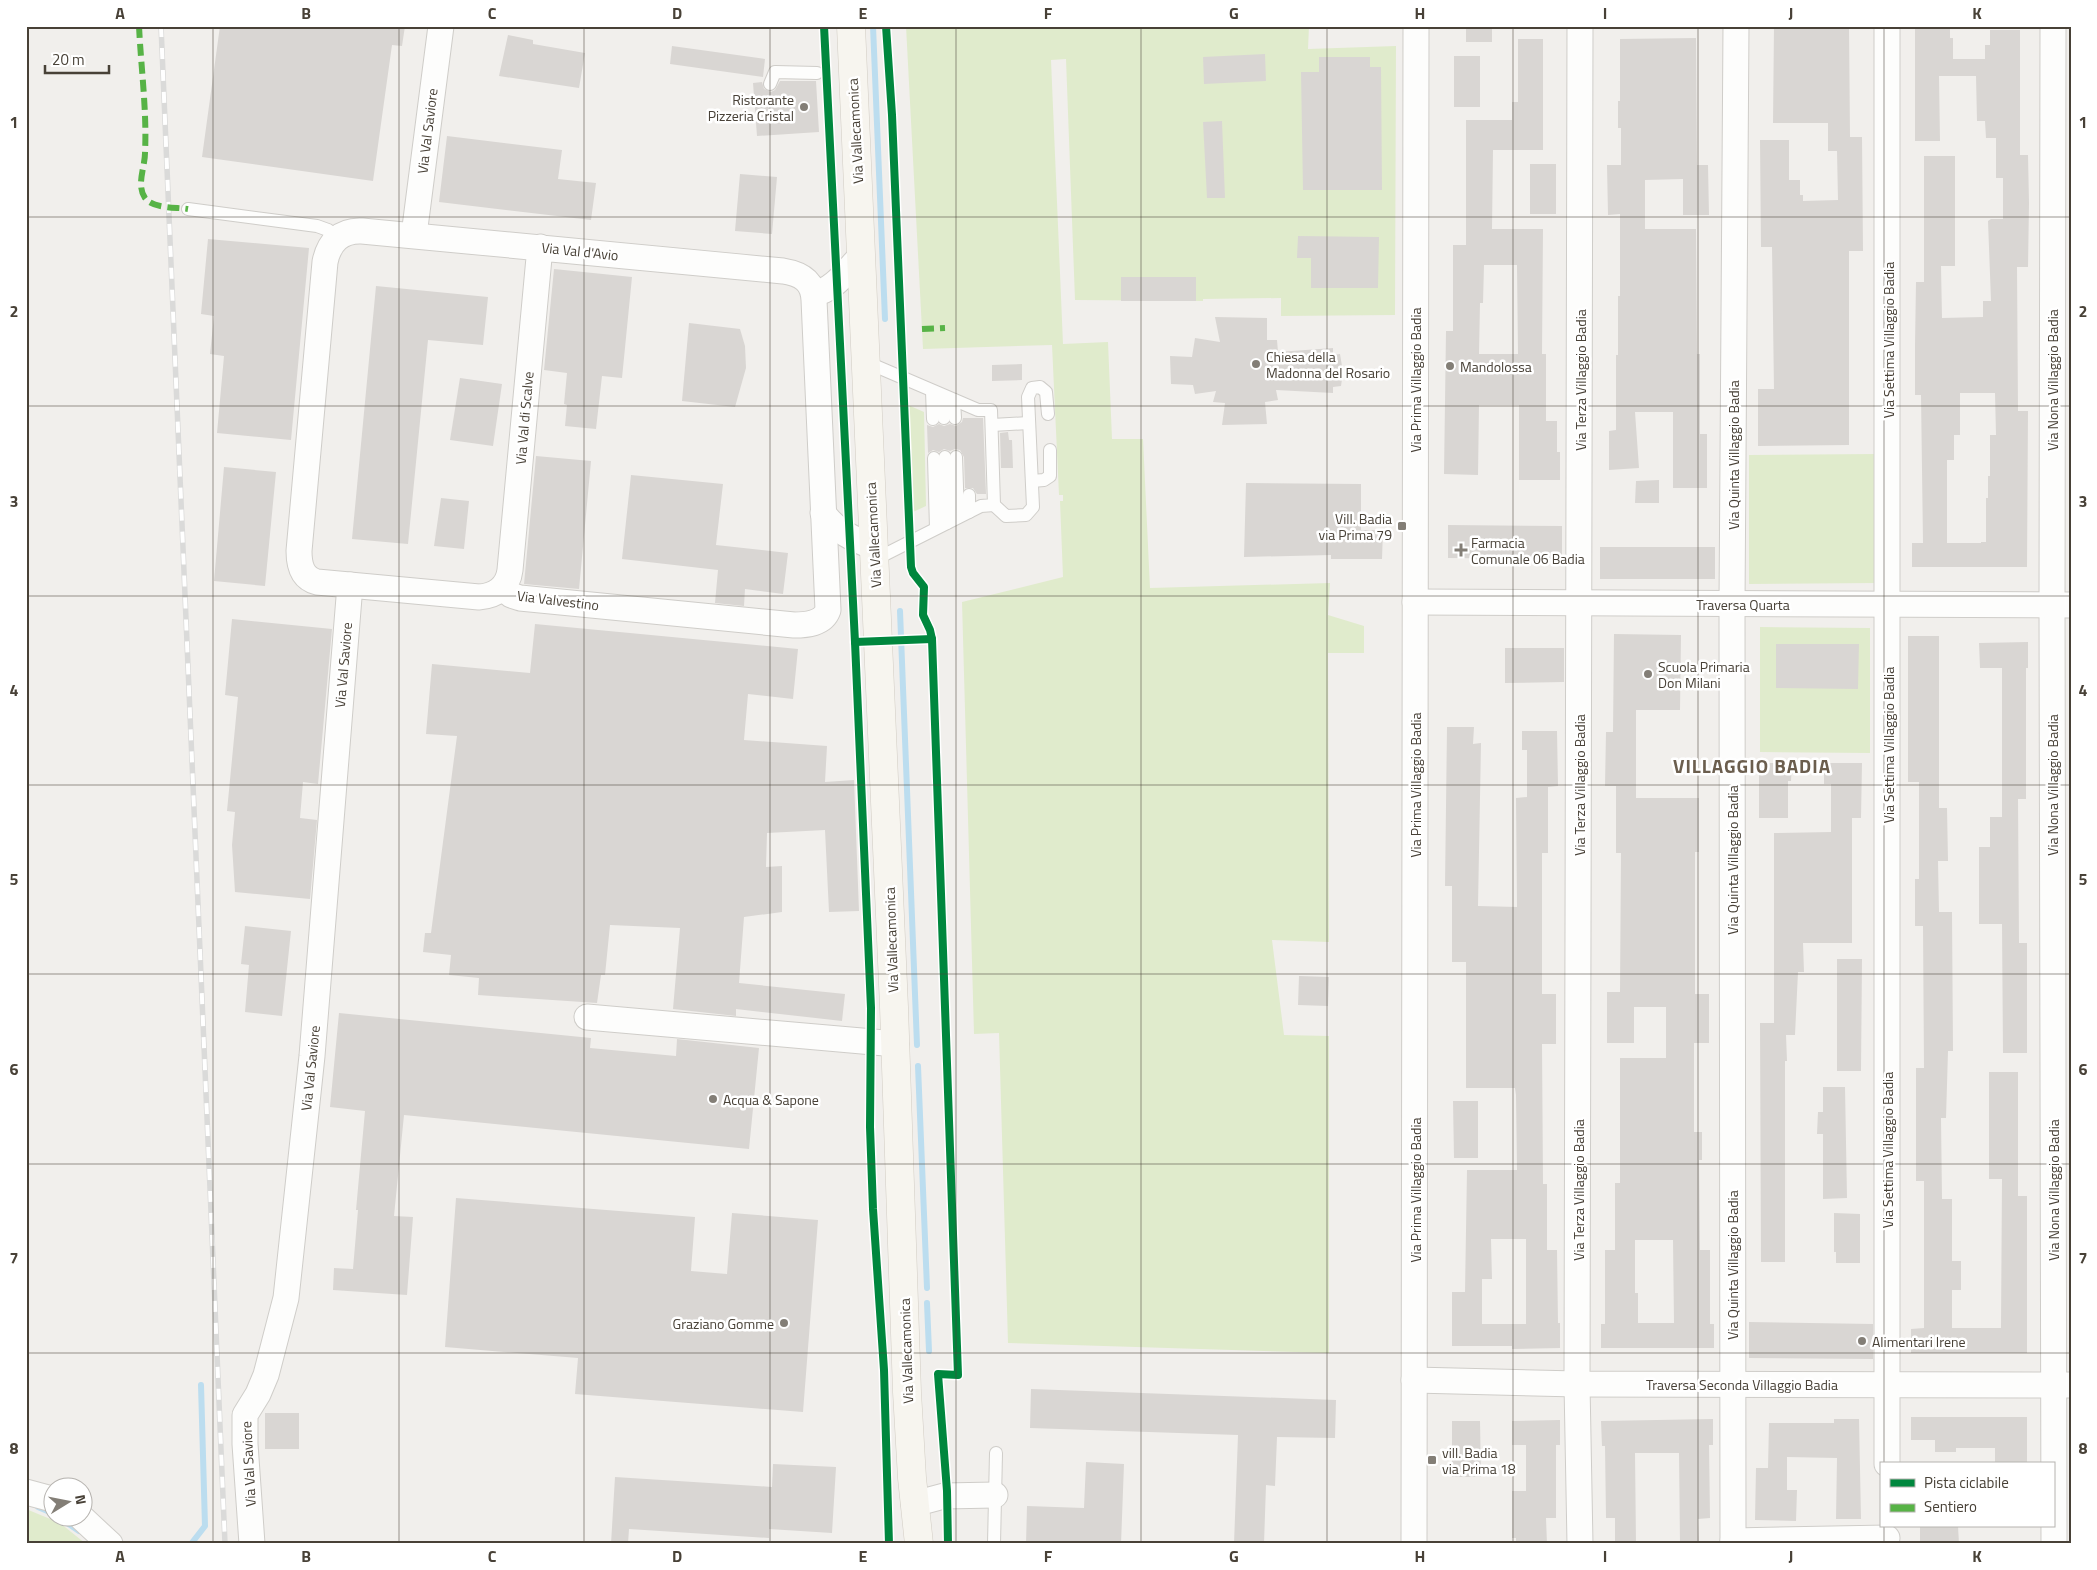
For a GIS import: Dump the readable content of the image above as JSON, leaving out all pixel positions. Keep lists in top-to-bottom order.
{
  "streets": {
    "main road": ["Via Vallecamonica"],
    "street": [
      "Via Val Saviore",
      "Via Val d'Avio",
      "Via Settima Villaggio Badia",
      "Via Prima Villaggio Badia",
      "Via Terza Villaggio Badia",
      "Via Nona Villaggio Badia",
      "Via Val di Scalve",
      "Via Quinta Villaggio Badia",
      "Via Valvestino",
      "Traversa Quarta",
      "Traversa Seconda Villaggio Badia"
    ]
  },
  "crossings": [
    ["Via Val Saviore", "Via Val d'Avio"],
    ["Via Val Saviore", "Via Valvestino"],
    ["Via Val d'Avio", "Via Val di Scalve"],
    ["Via Val d'Avio", "Via Valvestino"],
    ["Via Settima Villaggio Badia", "Traversa Quarta"],
    ["Via Settima Villaggio Badia", "Traversa Seconda Villaggio Badia"],
    ["Via Prima Villaggio Badia", "Traversa Quarta"],
    ["Via Prima Villaggio Badia", "Traversa Seconda Villaggio Badia"],
    ["Via Terza Villaggio Badia", "Traversa Quarta"],
    ["Via Terza Villaggio Badia", "Traversa Seconda Villaggio Badia"],
    ["Via Nona Villaggio Badia", "Traversa Quarta"],
    ["Via Nona Villaggio Badia", "Traversa Seconda Villaggio Badia"],
    ["Via Val di Scalve", "Via Valvestino"],
    ["Via Quinta Villaggio Badia", "Traversa Quarta"],
    ["Via Quinta Villaggio Badia", "Traversa Seconda Villaggio Badia"]
  ],
  "districts": ["VILLAGGIO BADIA"],
  "places": {
    "other": [
      "Ristorante Pizzeria Cristal",
      "Chiesa della Madonna del Rosario",
      "Mandolossa",
      "Scuola Primaria Don Milani",
      "Acqua & Sapone",
      "Graziano Gomme",
      "Alimentari Irene"
    ],
    "transit": ["Vill. Badia via Prima 79", "vill. Badia via Prima 18"],
    "health": ["Farmacia Comunale 06 Badia"]
  },
  "legend": ["Pista ciclabile", "Sentiero"],
  "scale_bar": "20 m",
  "north": "right",
  "grid": {
    "columns": [
      "A",
      "B",
      "C",
      "D",
      "E",
      "F",
      "G",
      "H",
      "I",
      "J",
      "K"
    ],
    "rows": [
      "1",
      "2",
      "3",
      "4",
      "5",
      "6",
      "7",
      "8"
    ]
  }
}
